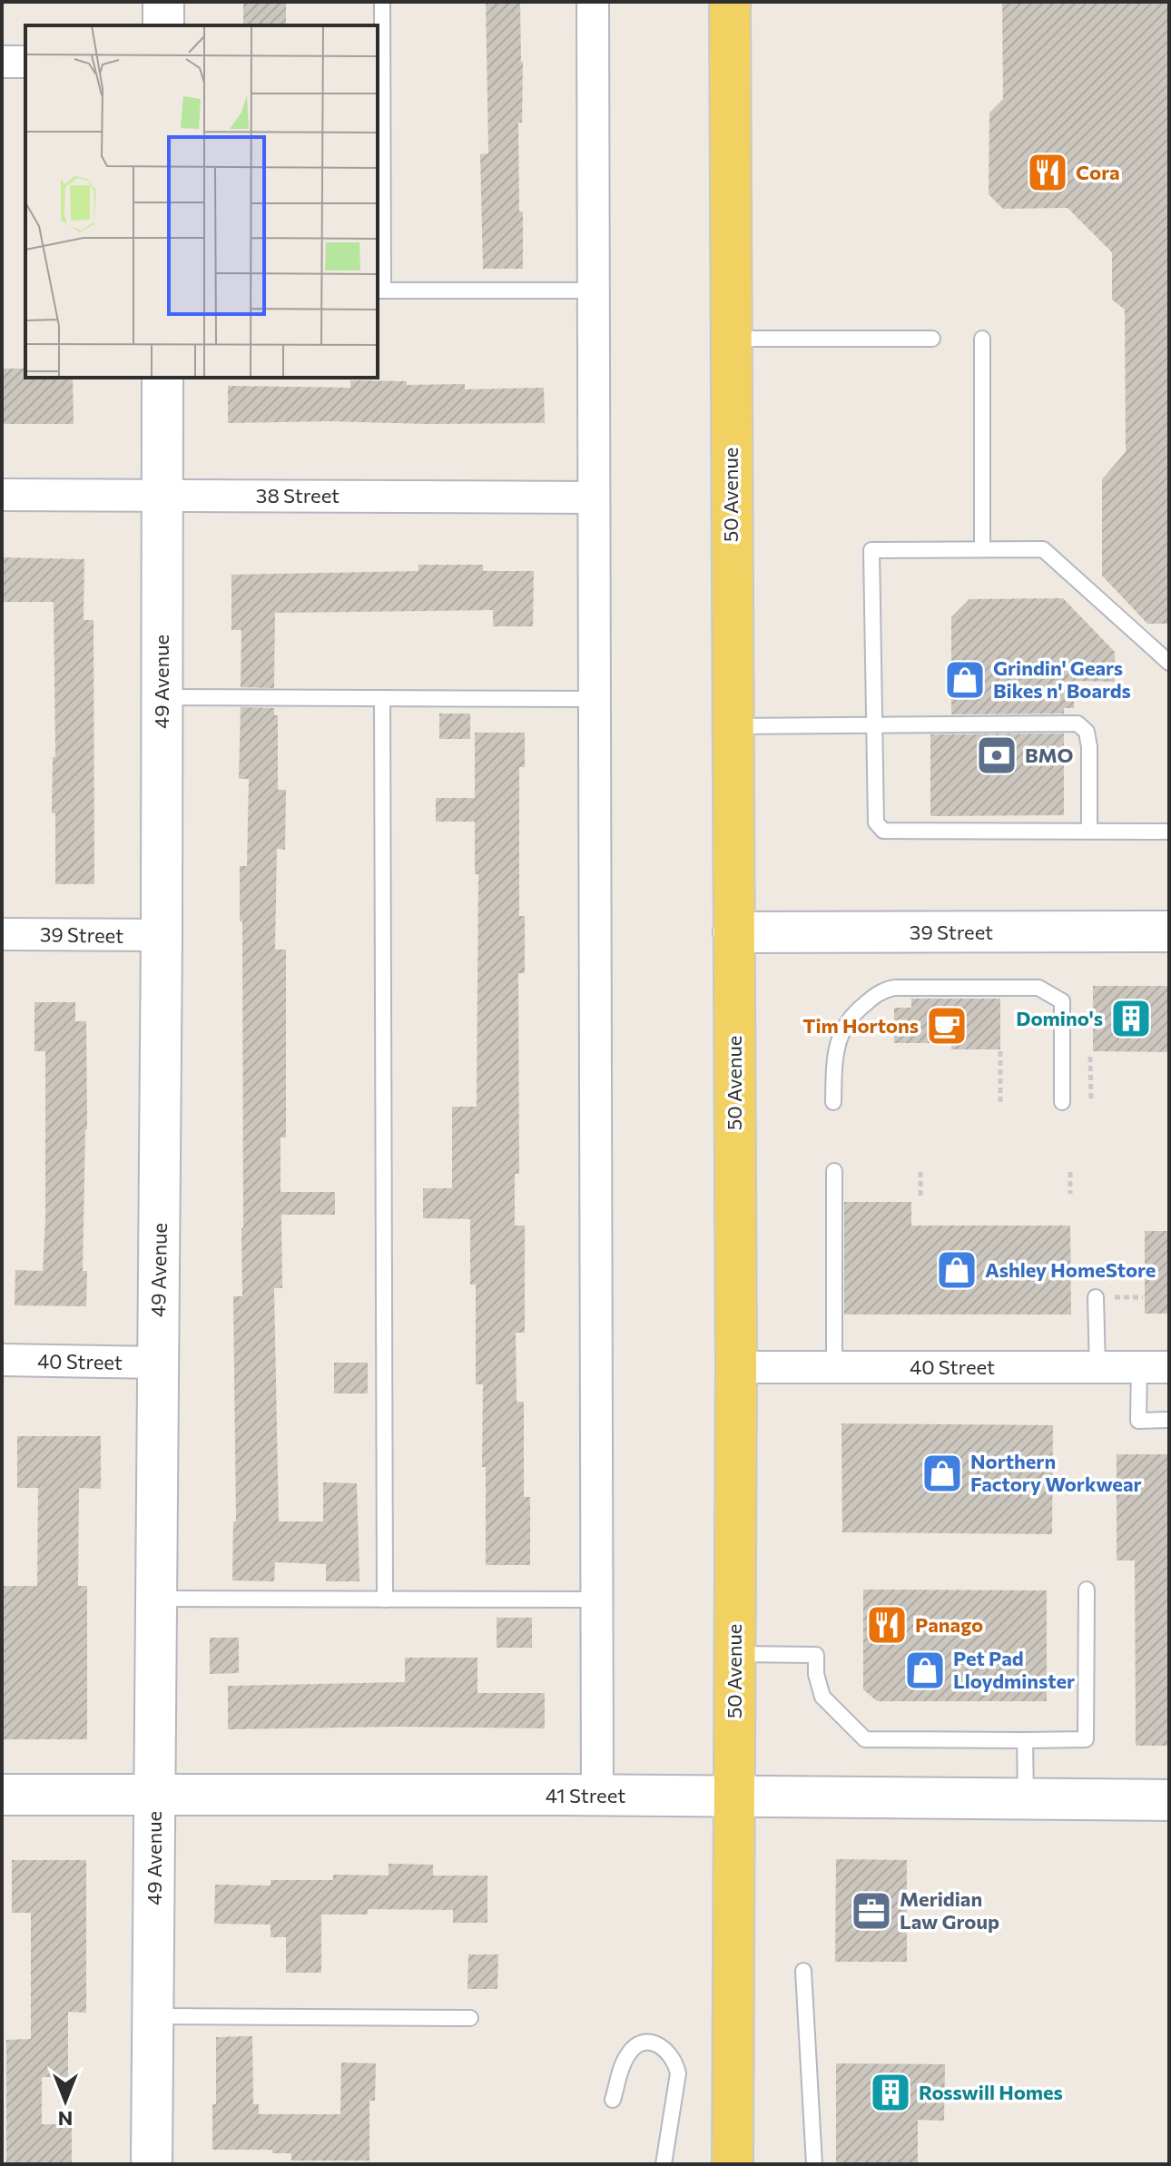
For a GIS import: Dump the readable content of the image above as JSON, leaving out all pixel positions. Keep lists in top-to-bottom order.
{
  "streets": {
    "main road": ["50 Avenue"],
    "street": [
      "38 Street",
      "49 Avenue",
      "39 Street",
      "40 Street",
      "41 Street"
    ]
  },
  "crossings": [
    ["50 Avenue", "39 Street"],
    ["50 Avenue", "40 Street"],
    ["50 Avenue", "41 Street"],
    ["38 Street", "49 Avenue"],
    ["49 Avenue", "39 Street"],
    ["49 Avenue", "40 Street"],
    ["49 Avenue", "41 Street"]
  ],
  "places": {
    "restaurant": ["Cora", "Panago"],
    "shop": [
      "Grindin' Gears Bikes n' Boards",
      "Ashley HomeStore",
      "Northern Factory Workwear",
      "Pet Pad Lloydminster"
    ],
    "bank": ["BMO"],
    "building": ["Domino's", "Rosswill Homes"],
    "cafe": ["Tim Hortons"],
    "office": ["Meridian Law Group"]
  },
  "north": "bottom"
}
